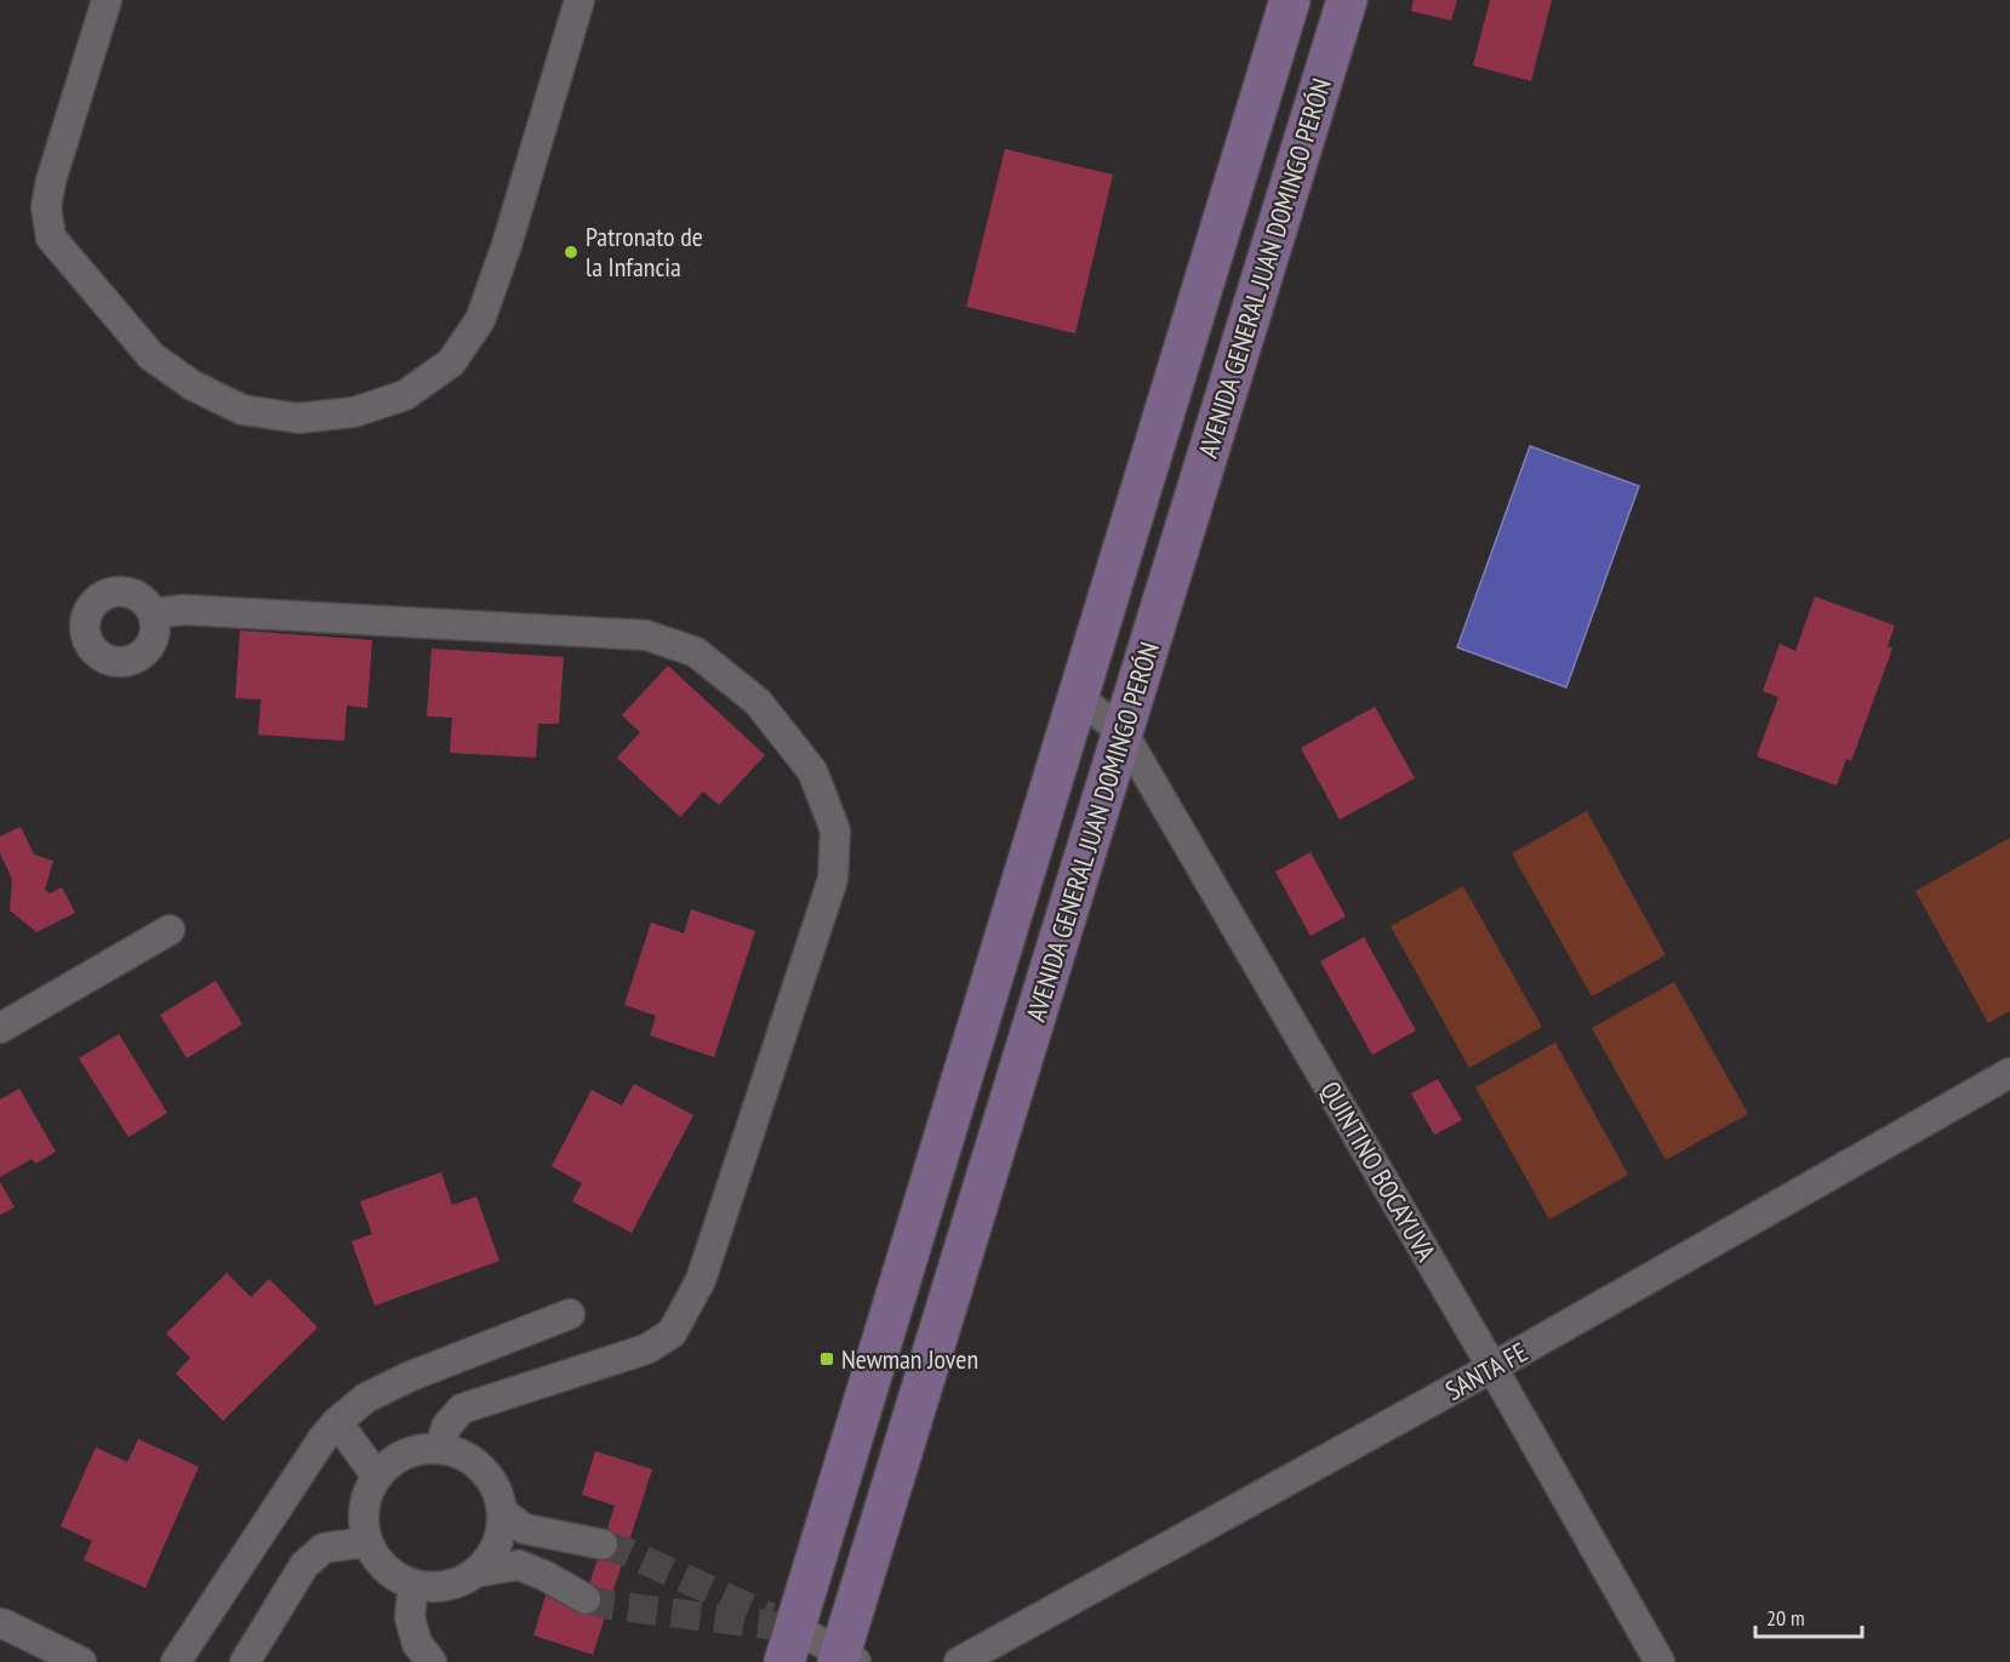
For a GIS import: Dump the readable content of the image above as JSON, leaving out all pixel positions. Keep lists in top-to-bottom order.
{
  "streets": {
    "main road": ["AVENIDA GENERAL JUAN DOMINGO PERÓN"],
    "street": ["QUINTINO BOCAYUVA", "SANTA FE"]
  },
  "crossings": [
    ["AVENIDA GENERAL JUAN DOMINGO PERÓN", "QUINTINO BOCAYUVA"],
    ["QUINTINO BOCAYUVA", "SANTA FE"]
  ],
  "places": {
    "other": ["Patronato de la Infancia"],
    "transit": ["Newman Joven"]
  },
  "scale_bar": "20 m"
}
